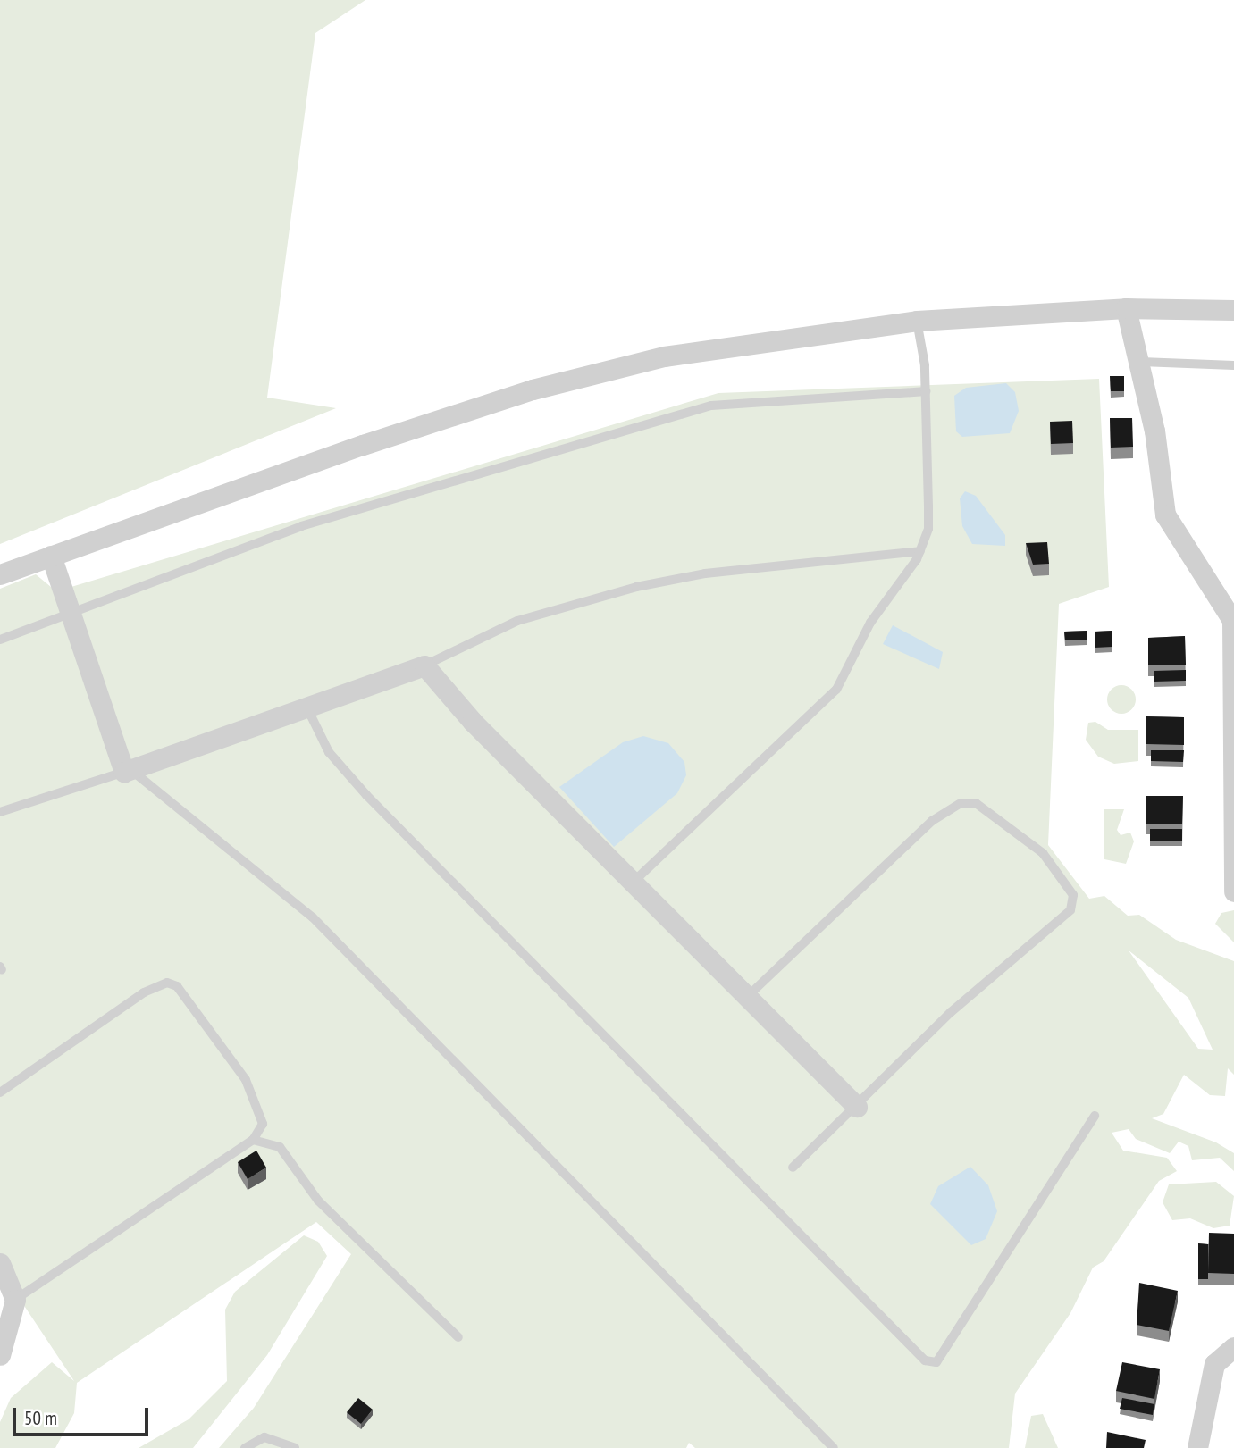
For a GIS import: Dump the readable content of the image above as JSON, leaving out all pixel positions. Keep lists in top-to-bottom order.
{
  "scale_bar": "50 m"
}
